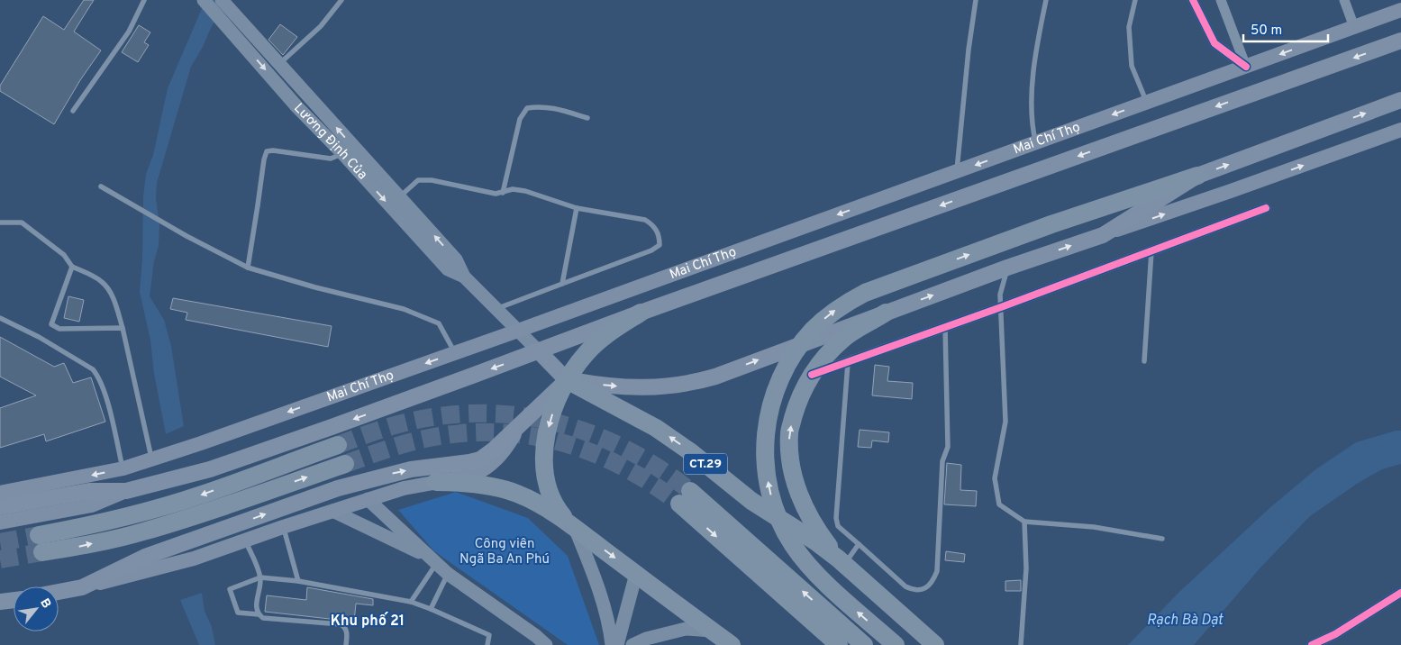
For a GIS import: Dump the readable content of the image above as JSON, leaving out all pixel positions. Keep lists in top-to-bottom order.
{
  "streets": {
    "highway": ["Mai Chí Thọ", "CT.29"],
    "main road": ["Lương Định Của"]
  },
  "crossings": [
    ["Mai Chí Thọ", "Lương Định Của"]
  ],
  "districts": ["Khu phố 21"],
  "water": ["Rạch Bà Dạt"],
  "parks": ["Công viên Ngã Ba An Phú"],
  "scale_bar": "50 m",
  "north": "top right"
}
